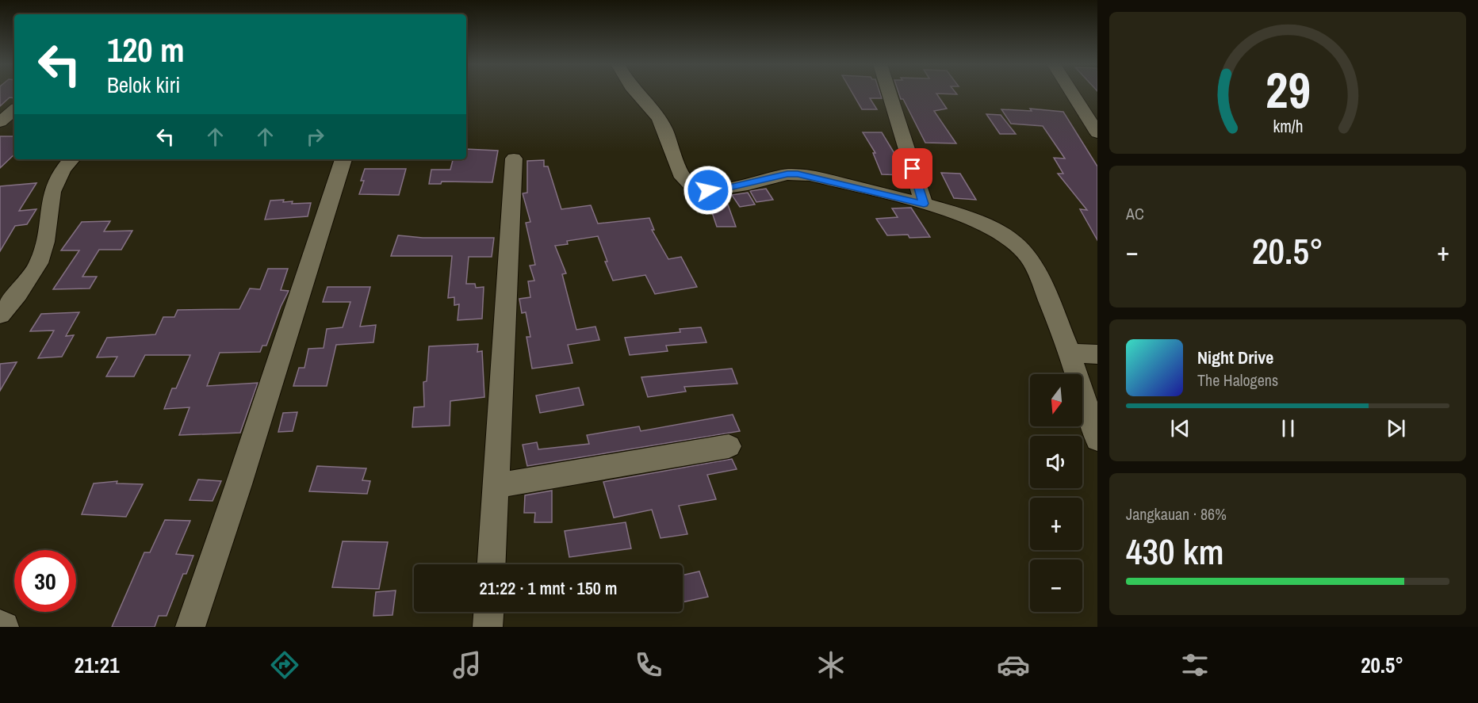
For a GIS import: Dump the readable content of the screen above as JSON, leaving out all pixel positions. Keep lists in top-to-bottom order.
{
  "north": "bottom",
  "page": {
    "turn": ["120 m", "Belok kiri"],
    "tile": [
      "AC",
      ["Jangkauan · 86%", "430 km"]
    ],
    "heat": ["−", "20.5°", "+"],
    "song": ["Night Drive", "The Halogens"],
    "map_buttons": ["+", "−"],
    "limit": "30",
    "trip": "21:22 · 1 mnt · 150 m",
    "tabs": ["21:21", "20.5°"],
    "gauge": ["29", "km/h"]
  }
}
